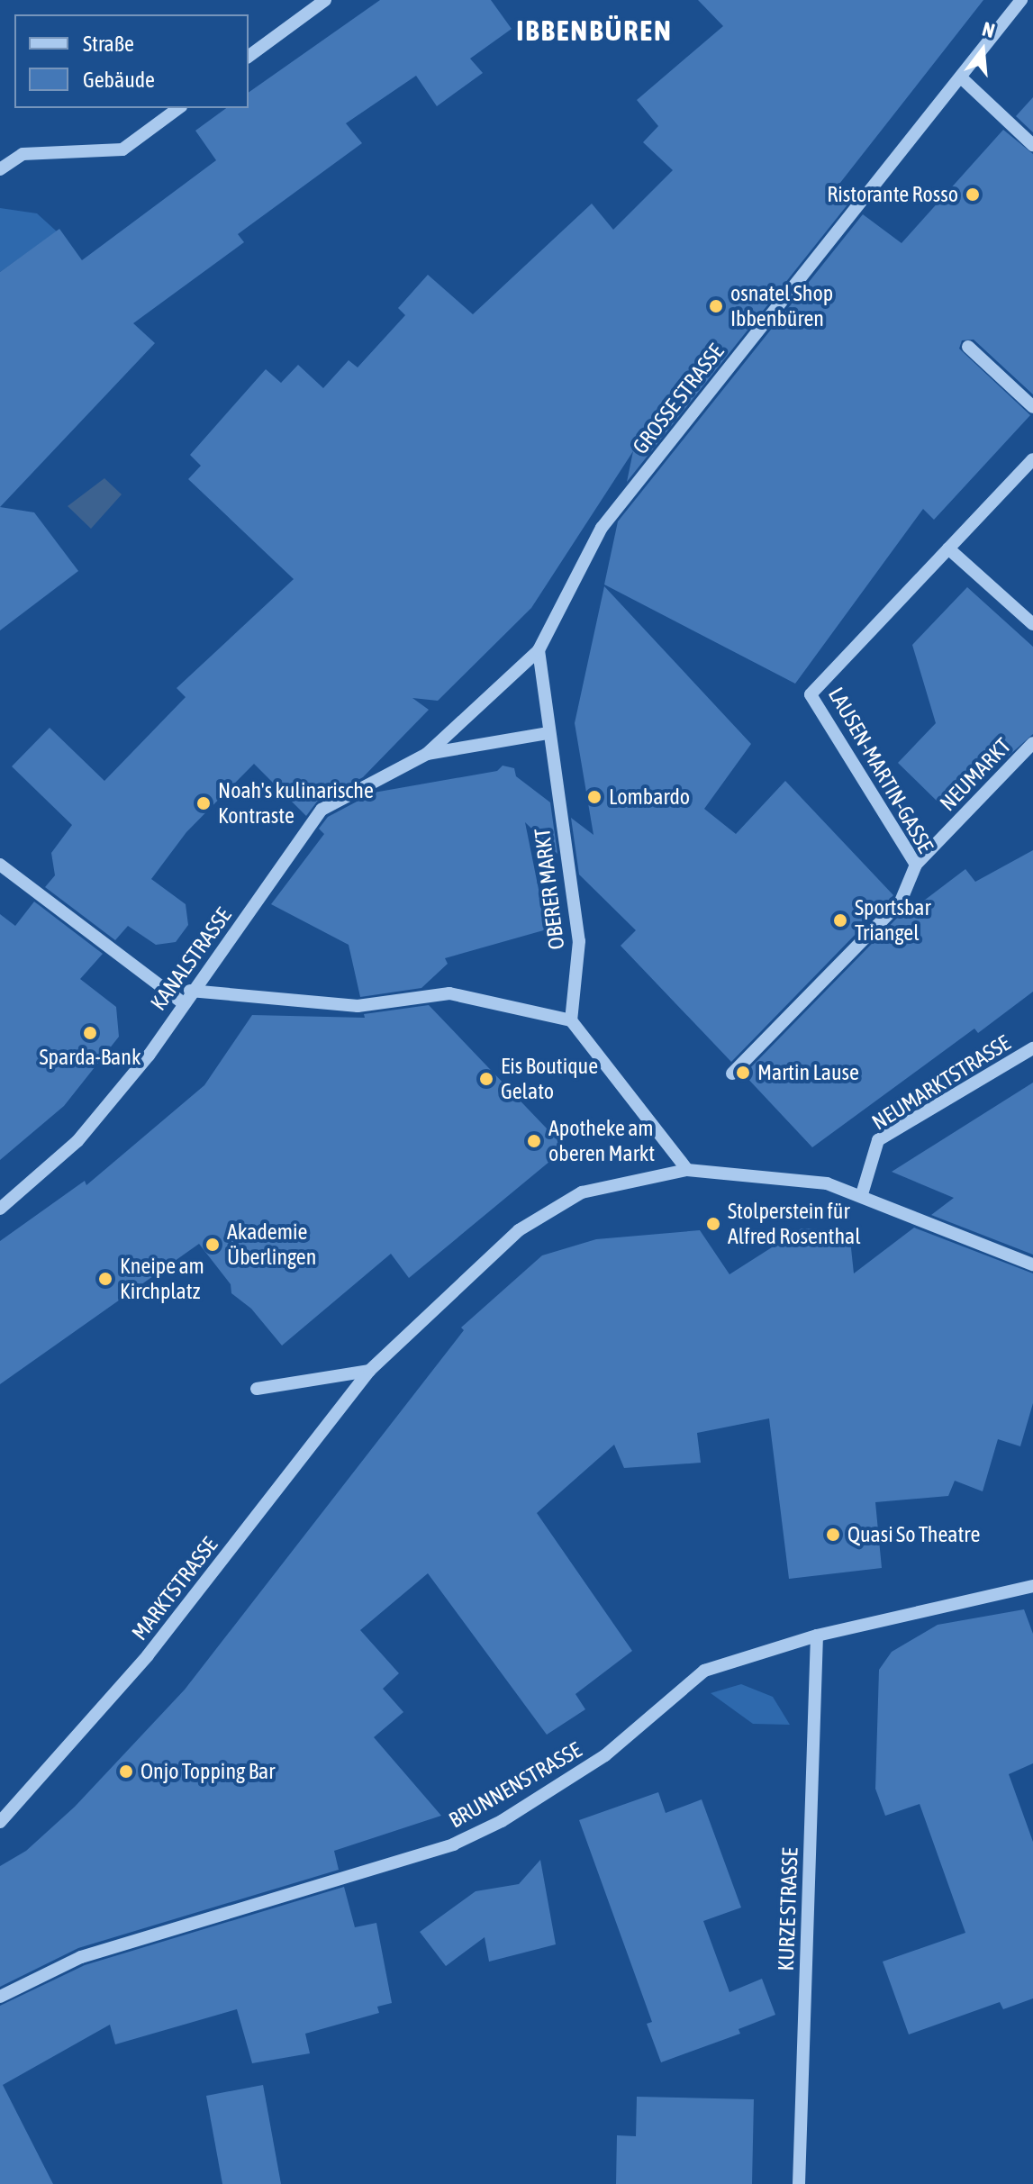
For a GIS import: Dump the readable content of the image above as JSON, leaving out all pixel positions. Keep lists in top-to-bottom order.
{
  "streets": {
    "street": [
      "GROSSE STRASSE",
      "LAUSEN-MARTIN-GASSE",
      "NEUMARKT",
      "OBERER MARKT",
      "KANALSTRASSE",
      "NEUMARKTSTRASSE",
      "MARKTSTRASSE",
      "BRUNNENSTRASSE",
      "KURZE STRASSE"
    ]
  },
  "crossings": [
    ["GROSSE STRASSE", "OBERER MARKT"],
    ["GROSSE STRASSE", "KANALSTRASSE"],
    ["LAUSEN-MARTIN-GASSE", "NEUMARKT"],
    ["BRUNNENSTRASSE", "KURZE STRASSE"]
  ],
  "districts": ["IBBENBÜREN"],
  "places": [
    "Ristorante Rosso",
    "osnatel Shop Ibbenbüren",
    "Lombardo",
    "Noah's kulinarische Kontraste",
    "Sportsbar Triangel",
    "Sparda-Bank",
    "Martin Lause",
    "Eis Boutique Gelato",
    "Apotheke am oberen Markt",
    "Stolperstein für Alfred Rosenthal",
    "Akademie Überlingen",
    "Kneipe am Kirchplatz",
    "Quasi So Theatre",
    "Onjo Topping Bar"
  ],
  "legend": ["Straße", "Gebäude"],
  "north": "top"
}
